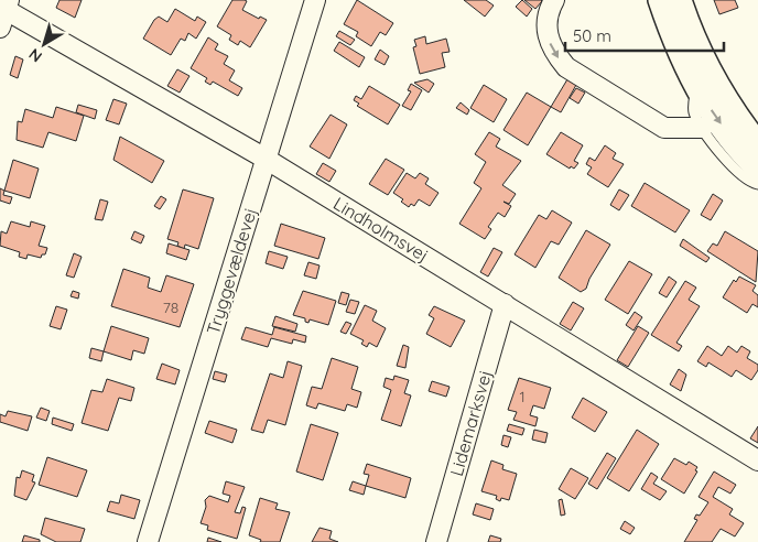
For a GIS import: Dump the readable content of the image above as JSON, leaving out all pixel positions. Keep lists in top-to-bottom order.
{
  "streets": {
    "street": ["Lindholmsvej", "Tryggevældevej", "Lidemarksvej"]
  },
  "crossings": [
    ["Lindholmsvej", "Tryggevældevej"],
    ["Lindholmsvej", "Lidemarksvej"]
  ],
  "house_numbers": ["78", "1"],
  "scale_bar": "50 m",
  "north": "bottom left"
}
